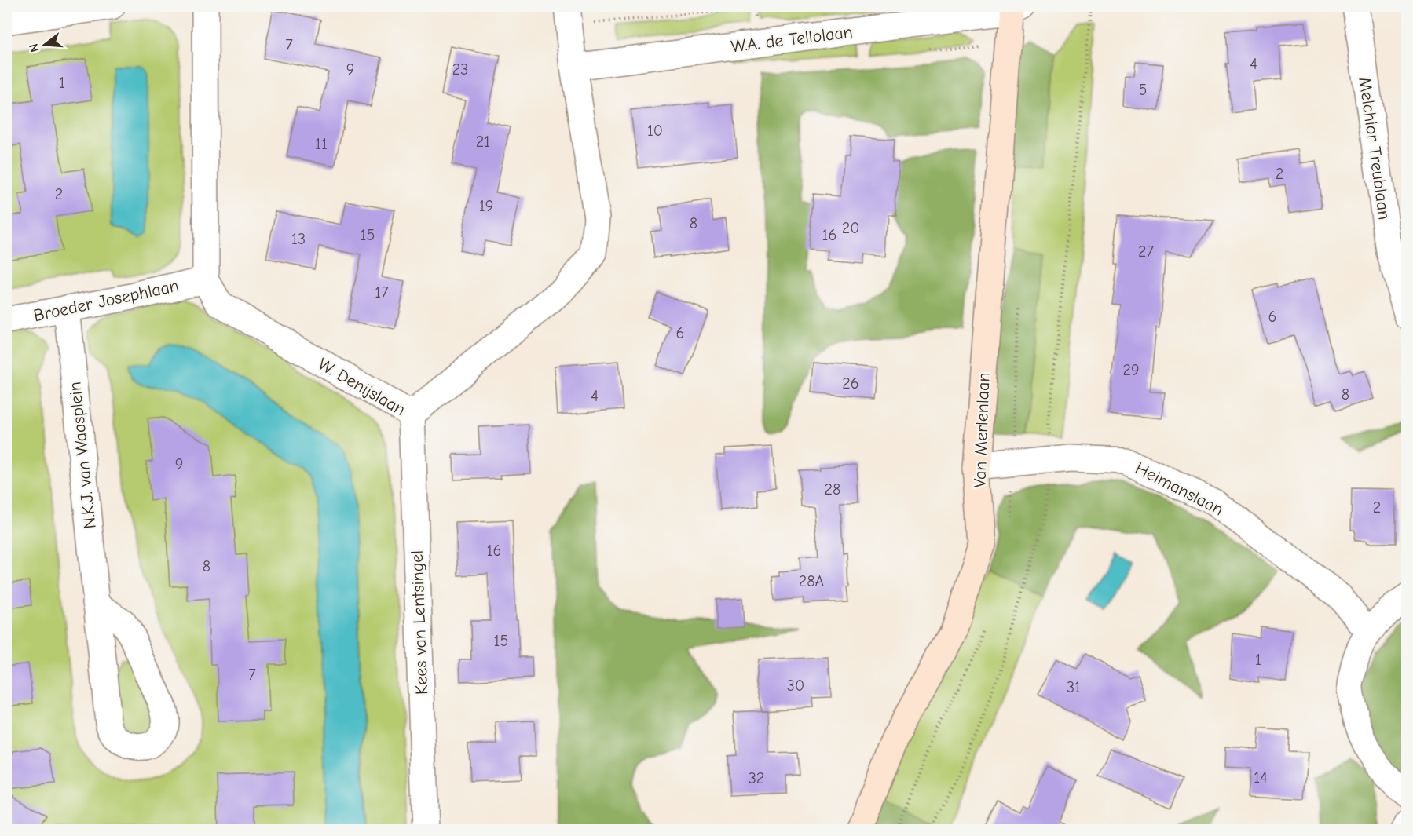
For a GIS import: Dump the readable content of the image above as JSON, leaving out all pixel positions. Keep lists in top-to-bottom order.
{
  "streets": {
    "main road": ["Van Merlenlaan"],
    "street": [
      "W.A. de Tellolaan",
      "Melchior Treublaan",
      "Broeder Josephlaan",
      "W. Denijslaan",
      "N.K.J. van Waasplein",
      "Heimanslaan",
      "Kees van Lentsingel"
    ]
  },
  "crossings": [
    ["W.A. de Tellolaan", "W. Denijslaan"],
    ["W.A. de Tellolaan", "Van Merlenlaan"],
    ["Broeder Josephlaan", "W. Denijslaan"],
    ["Broeder Josephlaan", "N.K.J. van Waasplein"],
    ["W. Denijslaan", "Kees van Lentsingel"],
    ["Van Merlenlaan", "Heimanslaan"]
  ],
  "house_numbers": [
    "7",
    "4",
    "9",
    "23",
    "1",
    "5",
    "10",
    "21",
    "11",
    "2",
    "2",
    "19",
    "8",
    "20",
    "15",
    "16",
    "13",
    "27",
    "17",
    "6",
    "6",
    "29",
    "26",
    "8",
    "4",
    "9",
    "28",
    "2",
    "16",
    "8",
    "28A",
    "15",
    "1",
    "7",
    "30",
    "31",
    "14",
    "32"
  ],
  "north": "left"
}
